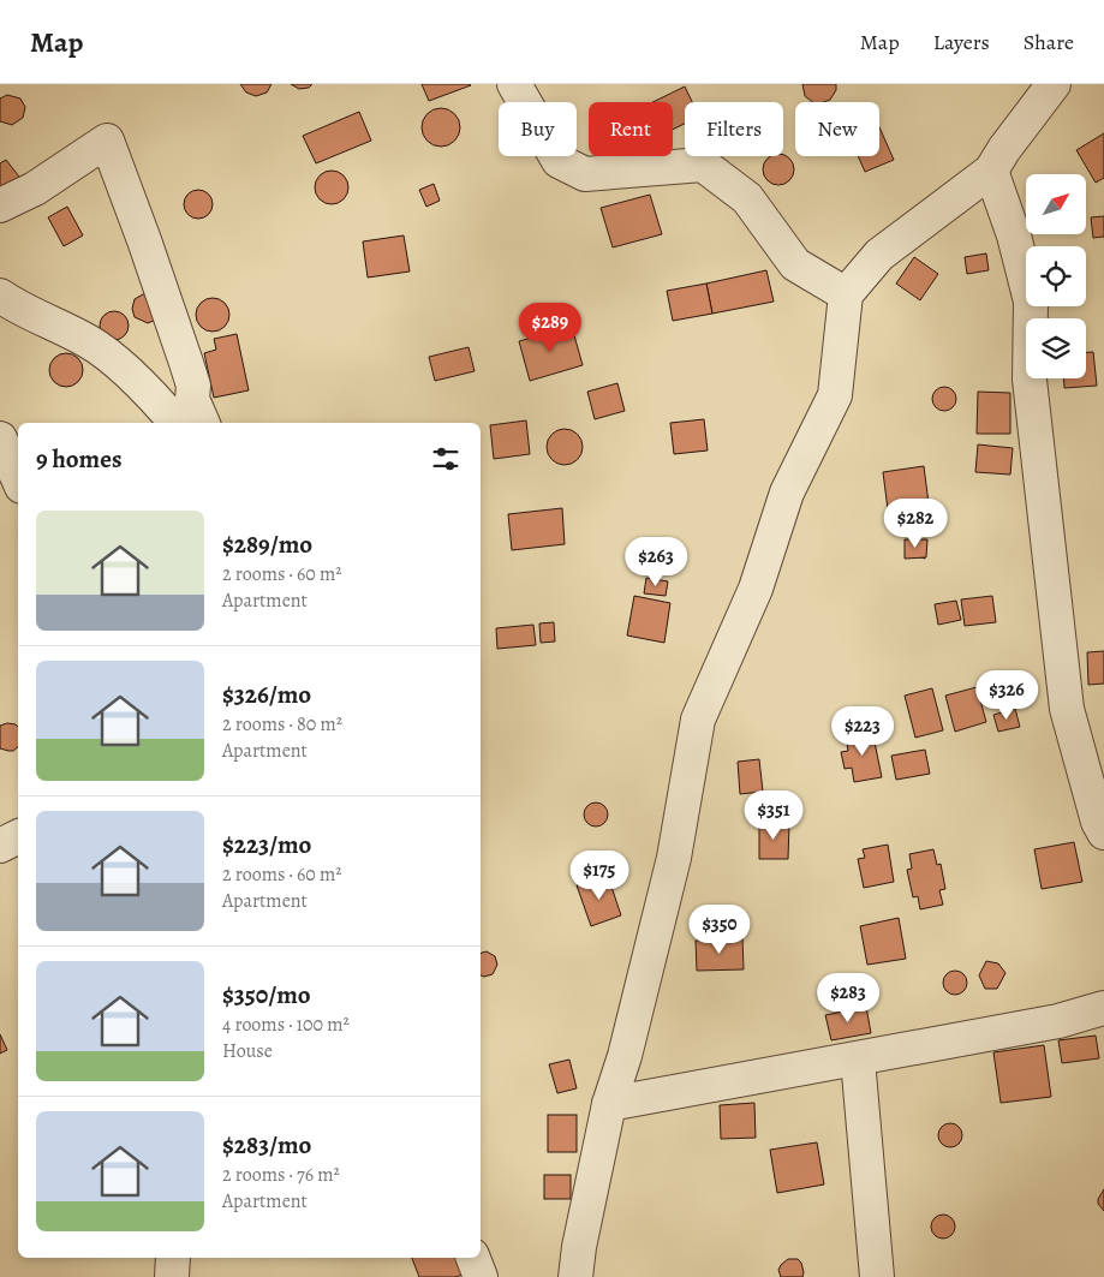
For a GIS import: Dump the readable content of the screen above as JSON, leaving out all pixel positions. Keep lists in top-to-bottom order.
{
  "north": "top right",
  "page": {
    "header": "Map",
    "nav": ["Map", "Layers", "Share"],
    "chip": [
      "Buy",
      "Rent",
      "Filters",
      "New"
    ],
    "price": [
      "$289",
      "$282",
      "$263",
      "$326",
      "$223",
      "$351",
      "$175",
      "$350",
      "$283"
    ],
    "heading": "9 homes",
    "list": [
      {
        "name": "$289/mo",
        "note": "2 rooms · 60 m² · Apartment"
      },
      {
        "name": "$326/mo",
        "note": "2 rooms · 80 m² · Apartment"
      },
      {
        "name": "$223/mo",
        "note": "2 rooms · 60 m² · Apartment"
      },
      {
        "name": "$350/mo",
        "note": "4 rooms · 100 m² · House"
      },
      {
        "name": "$283/mo",
        "note": "2 rooms · 76 m² · Apartment"
      }
    ]
  }
}
